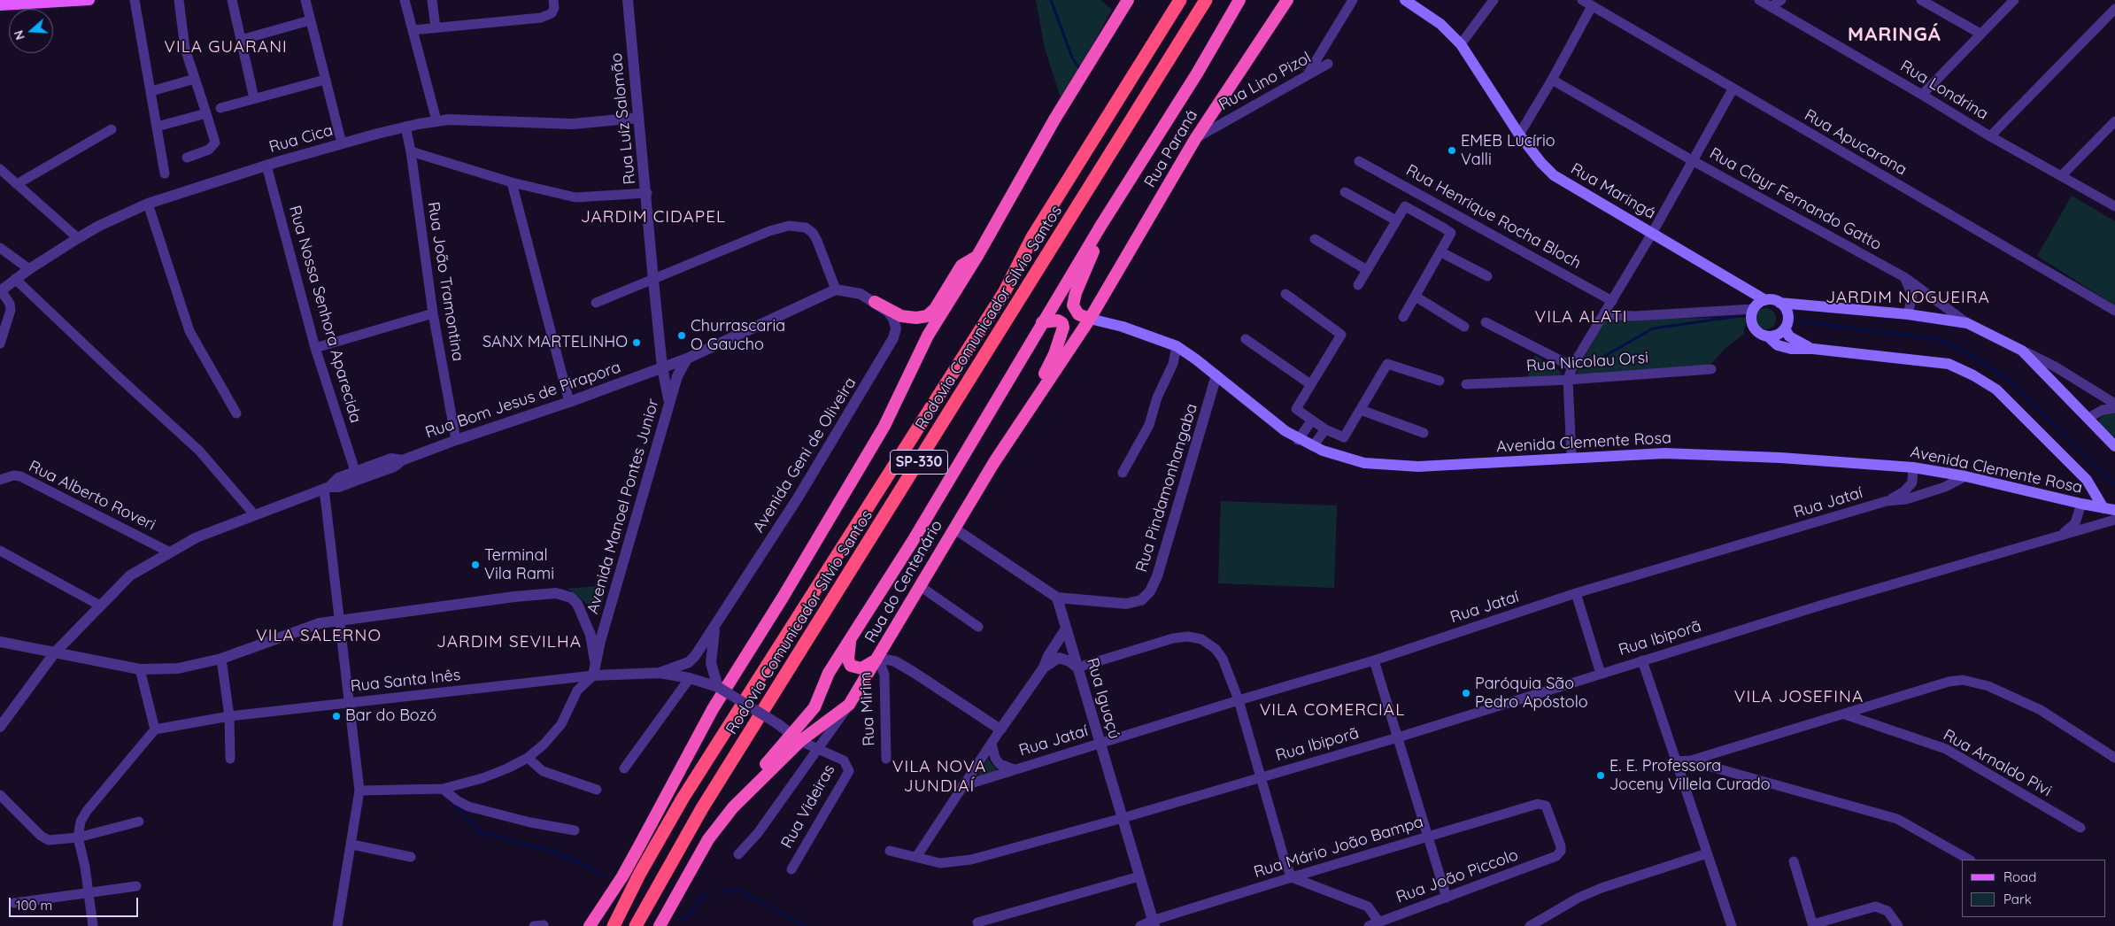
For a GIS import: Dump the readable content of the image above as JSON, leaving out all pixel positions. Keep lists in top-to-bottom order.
{
  "streets": {
    "highway": [
      "Rua Paraná",
      "Rodovia Comunicador Silvio Santos",
      "SP-330",
      "Rua do Centenário"
    ],
    "main road": ["Rua Maringá", "Rua Clayr Fernando Gatto", "Avenida Clemente Rosa"],
    "street": [
      "Rua Lino Pizol",
      "Rua Londrina",
      "Rua Luíz Salomão",
      "Rua Cica",
      "Rua Apucarana",
      "Rua Henrique Rocha Bloch",
      "Rua João Tramontina",
      "Rua Nossa Senhora Aparecida",
      "Rua Nicolau Orsi",
      "Rua Bom Jesus de Pirapora",
      "Avenida Geni de Oliveira",
      "Rua Pindamonhangaba",
      "Rua Alberto Roveri",
      "Rua Jataí",
      "Avenida Manoel Pontes Junior",
      "Rua Ibiporã",
      "Rua Santa Inês",
      "Rua Iguaçú",
      "Rua Mirim",
      "Rua Arnaldo Pivi",
      "Rua Videiras",
      "Rua Mário João Bampa",
      "Rua João Piccolo"
    ]
  },
  "crossings": [
    ["Rua Lino Pizol", "Rua Paraná"],
    ["Rua Luíz Salomão", "Rua Cica"],
    ["Rua Luíz Salomão", "Rua Bom Jesus de Pirapora"],
    ["Rua Luíz Salomão", "Avenida Manoel Pontes Junior"],
    ["Rua Cica", "Rua João Tramontina"],
    ["Rua Cica", "Rua Nossa Senhora Aparecida"],
    ["Rua Paraná", "Avenida Clemente Rosa"],
    ["Rua Paraná", "Rua do Centenário"],
    ["Rua João Tramontina", "Rua Bom Jesus de Pirapora"],
    ["Rua Nossa Senhora Aparecida", "Rua Bom Jesus de Pirapora"],
    ["Rua Bom Jesus de Pirapora", "Rua Alberto Roveri"],
    ["Rua Bom Jesus de Pirapora", "Avenida Manoel Pontes Junior"],
    ["Avenida Clemente Rosa", "Rua Pindamonhangaba"],
    ["Avenida Clemente Rosa", "Rua Jataí"],
    ["Avenida Clemente Rosa", "Rua do Centenário"],
    ["Avenida Clemente Rosa", "Rua Ibiporã"],
    ["Avenida Geni de Oliveira", "Rua Santa Inês"],
    ["Rua Pindamonhangaba", "Rua Iguaçú"],
    ["Rua Jataí", "Rua Iguaçú"],
    ["Avenida Manoel Pontes Junior", "Rua Santa Inês"],
    ["Rua do Centenário", "Rua Mirim"],
    ["Rua do Centenário", "Rua Videiras"],
    ["Rua Ibiporã", "Rua Iguaçú"],
    ["Rua Iguaçú", "Rua Mário João Bampa"],
    ["Rua Mário João Bampa", "Rua João Piccolo"]
  ],
  "districts": [
    "MARINGÁ",
    "VILA GUARANI",
    "JARDIM CIDAPEL",
    "JARDIM NOGUEIRA",
    "VILA ALATI",
    "VILA SALERNO",
    "JARDIM SEVILHA",
    "VILA JOSEFINA",
    "VILA COMERCIAL",
    "VILA NOVA JUNDIAÍ"
  ],
  "places": [
    "EMEB Lucírio Valli",
    "Churrascaria O Gaucho",
    "SANX MARTELINHO",
    "Terminal Vila Rami",
    "Paróquia São Pedro Apóstolo",
    "Bar do Bozó",
    "E. E. Professora Joceny Villela Curado"
  ],
  "legend": ["Road", "Park"],
  "scale_bar": "100 m",
  "north": "left"
}
